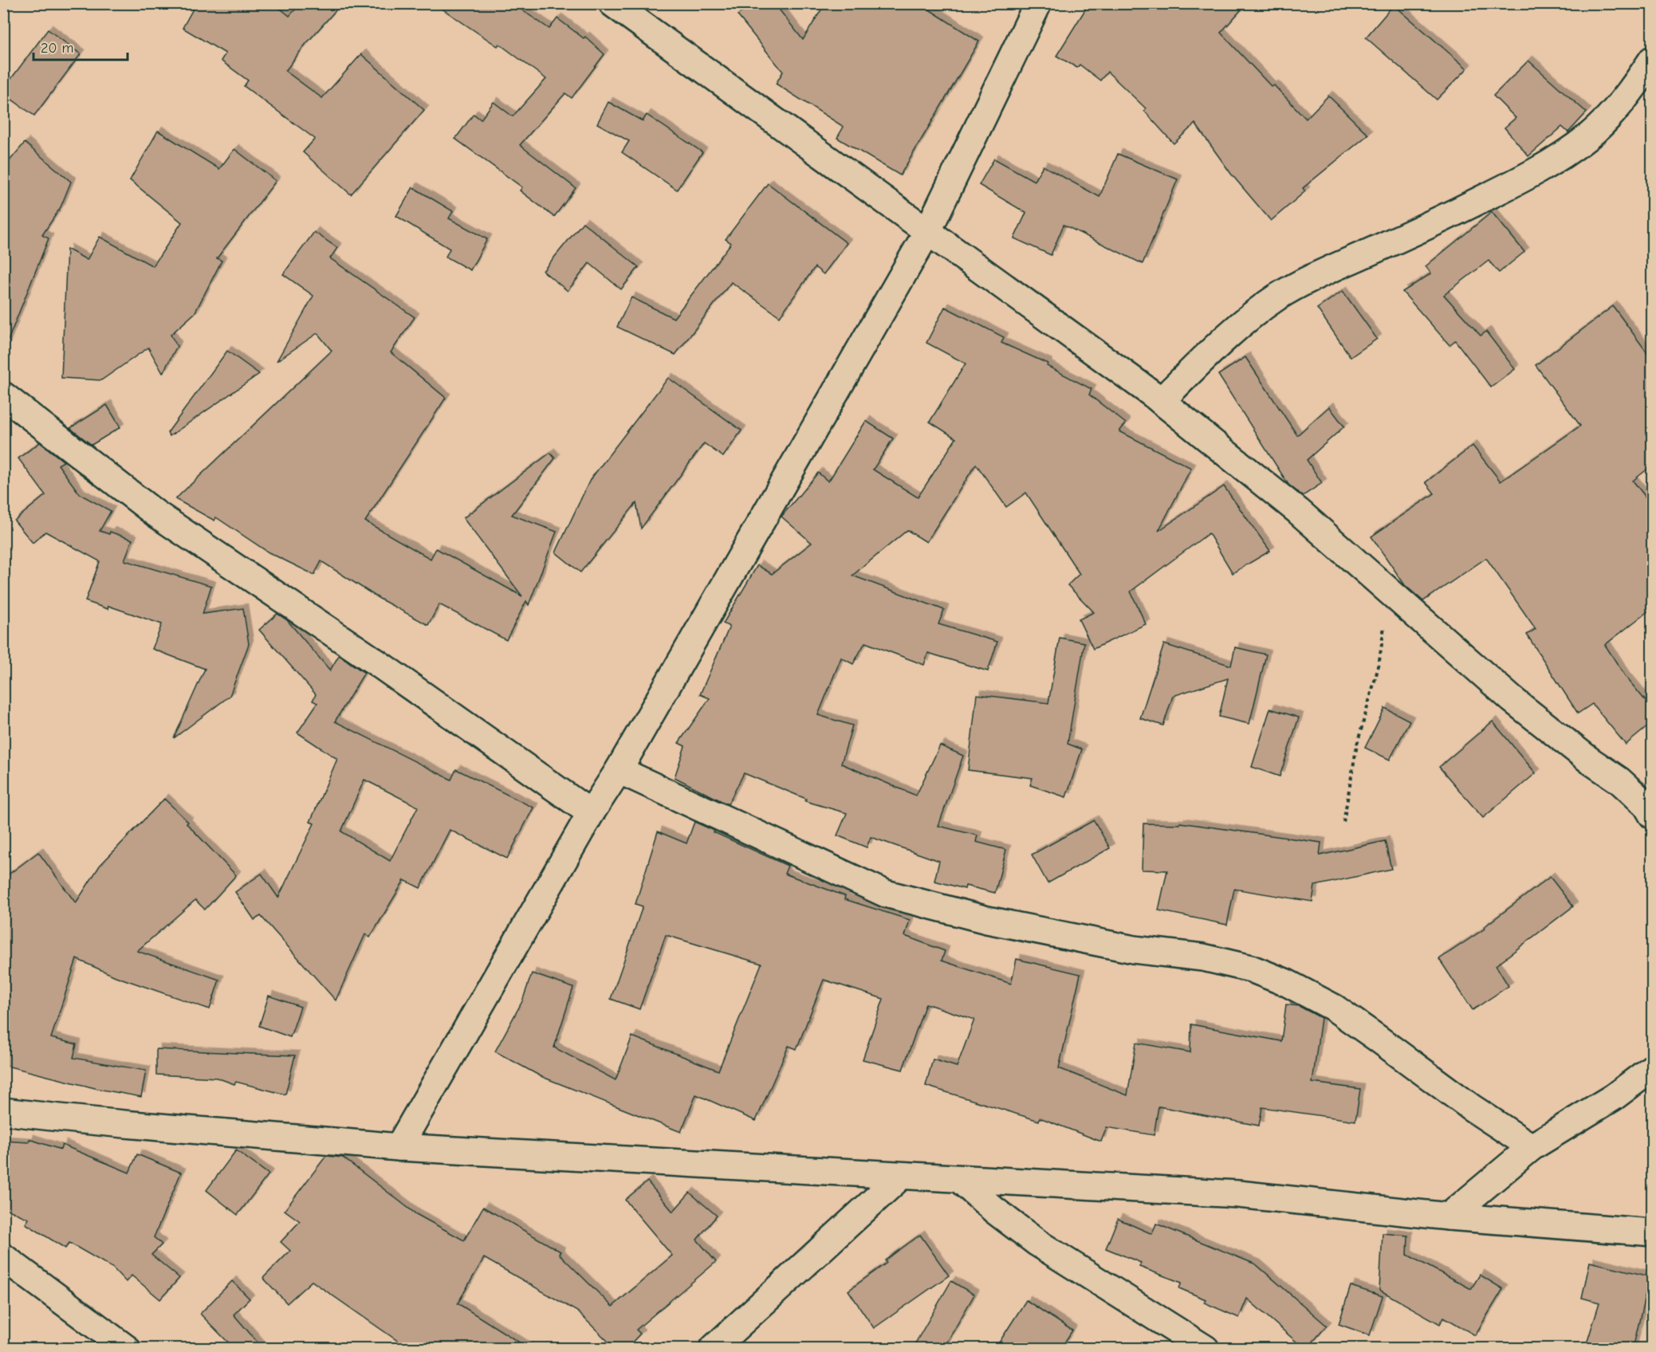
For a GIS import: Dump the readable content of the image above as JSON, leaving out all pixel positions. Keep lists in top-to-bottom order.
{
  "scale_bar": "20 m"
}
